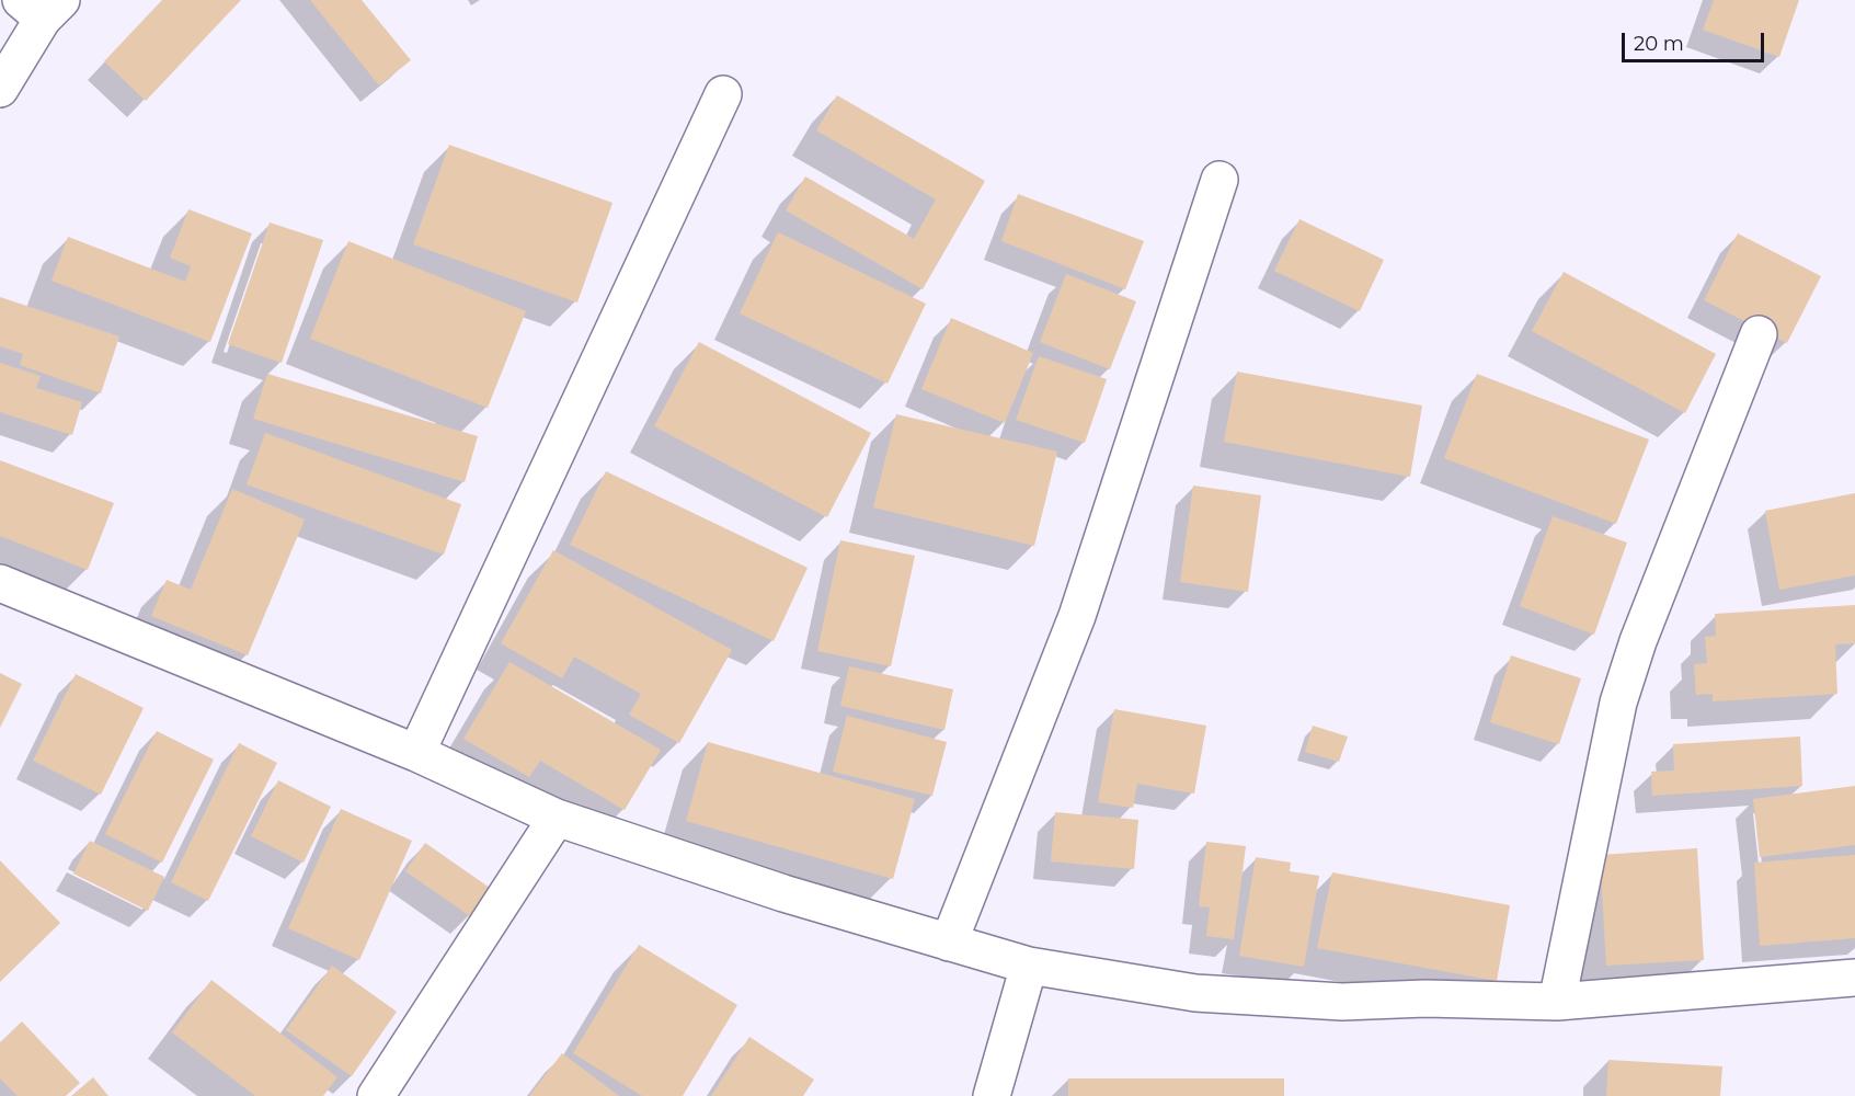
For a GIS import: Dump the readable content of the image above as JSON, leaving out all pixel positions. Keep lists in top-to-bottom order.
{
  "scale_bar": "20 m"
}
